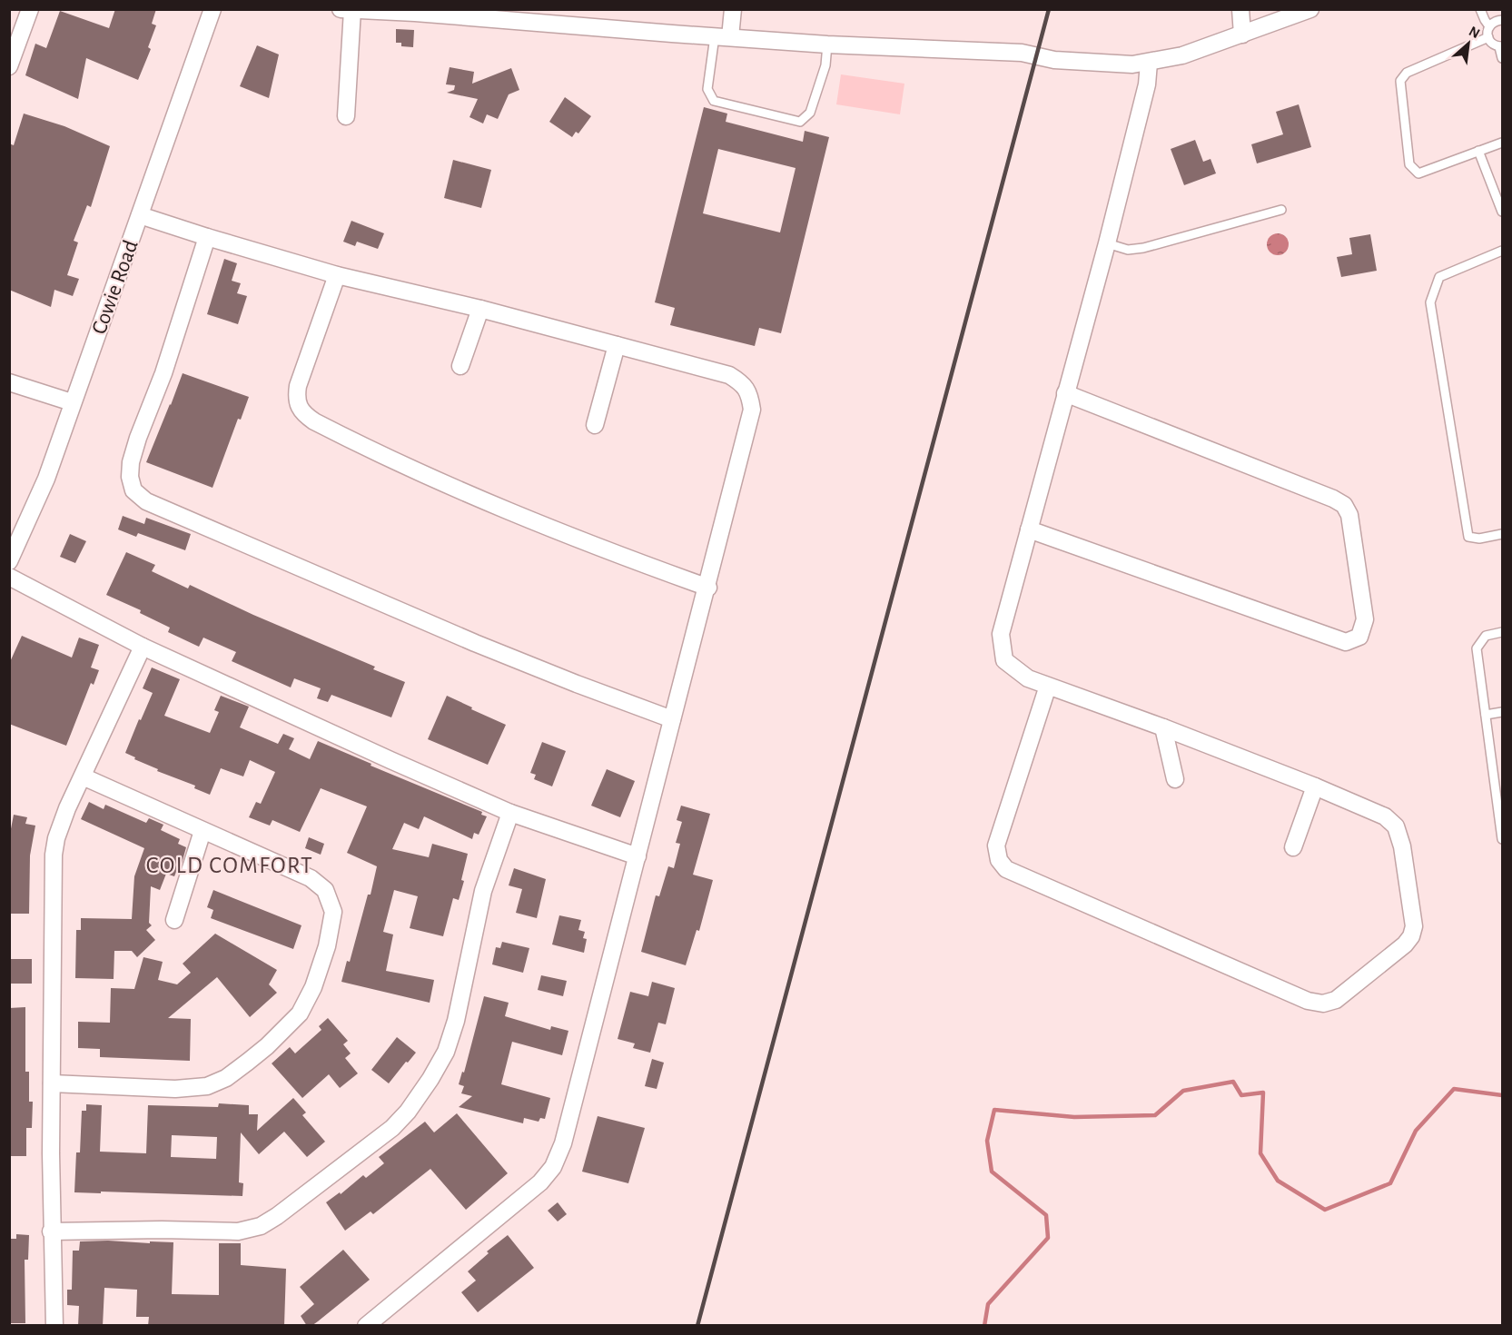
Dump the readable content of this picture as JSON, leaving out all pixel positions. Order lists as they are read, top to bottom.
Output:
{
  "streets": {
    "street": ["Cowie Road"]
  },
  "districts": ["COLD COMFORT"],
  "north": "top right"
}
